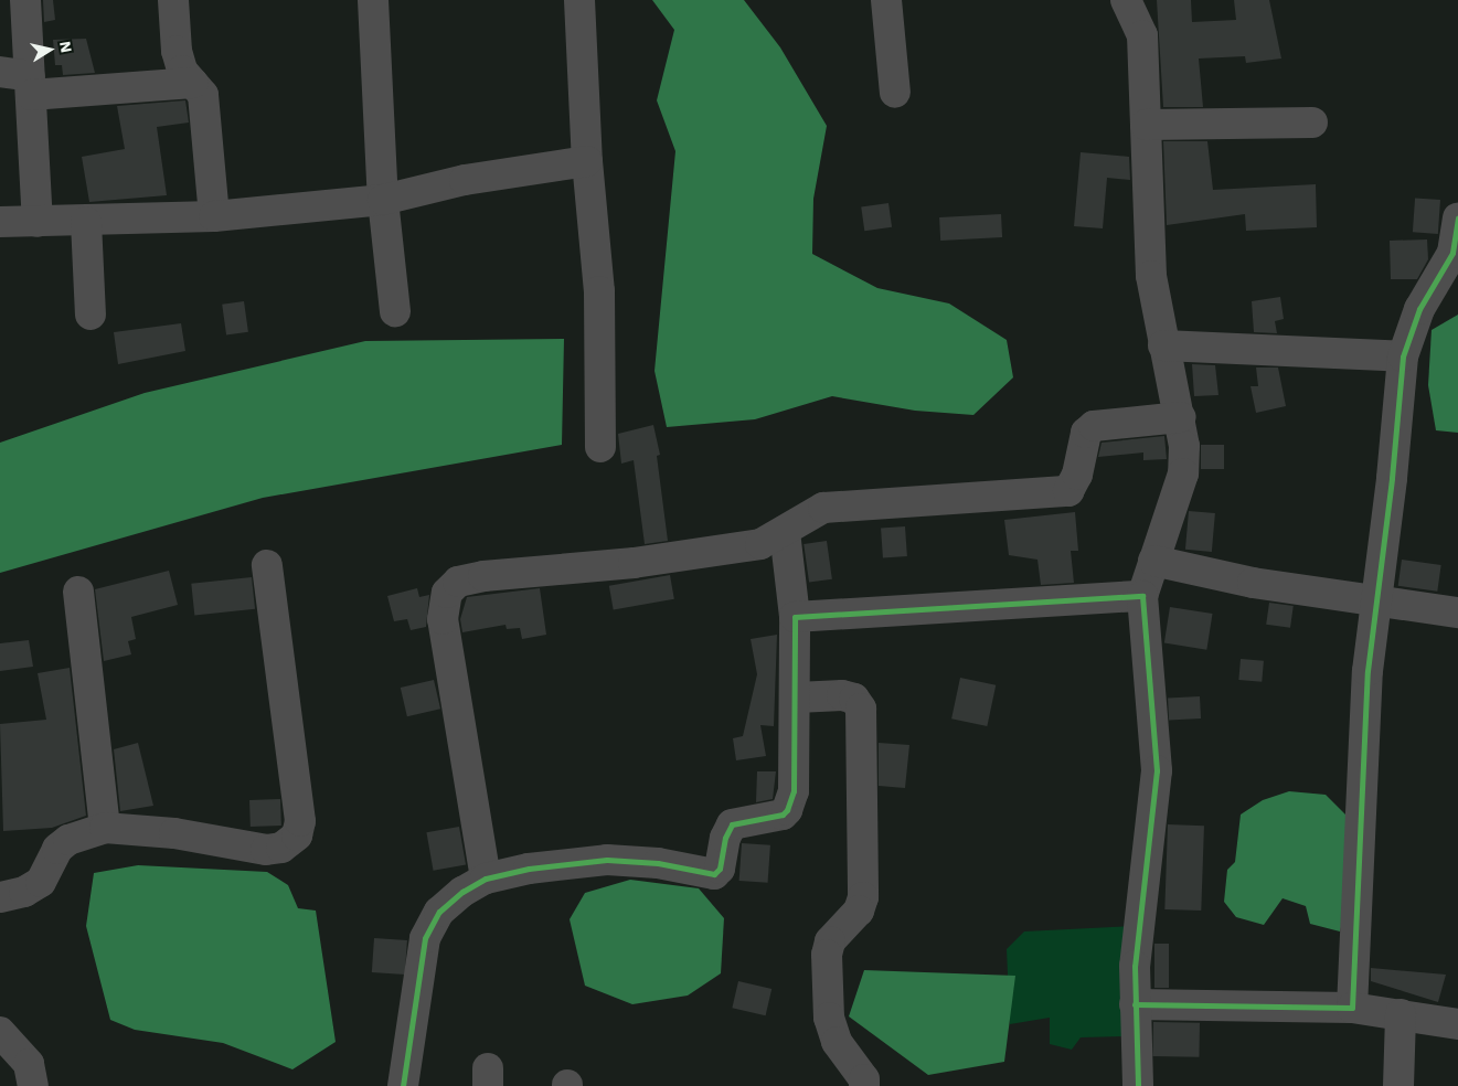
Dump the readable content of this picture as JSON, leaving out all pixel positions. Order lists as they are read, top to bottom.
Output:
{
  "north": "right"
}
